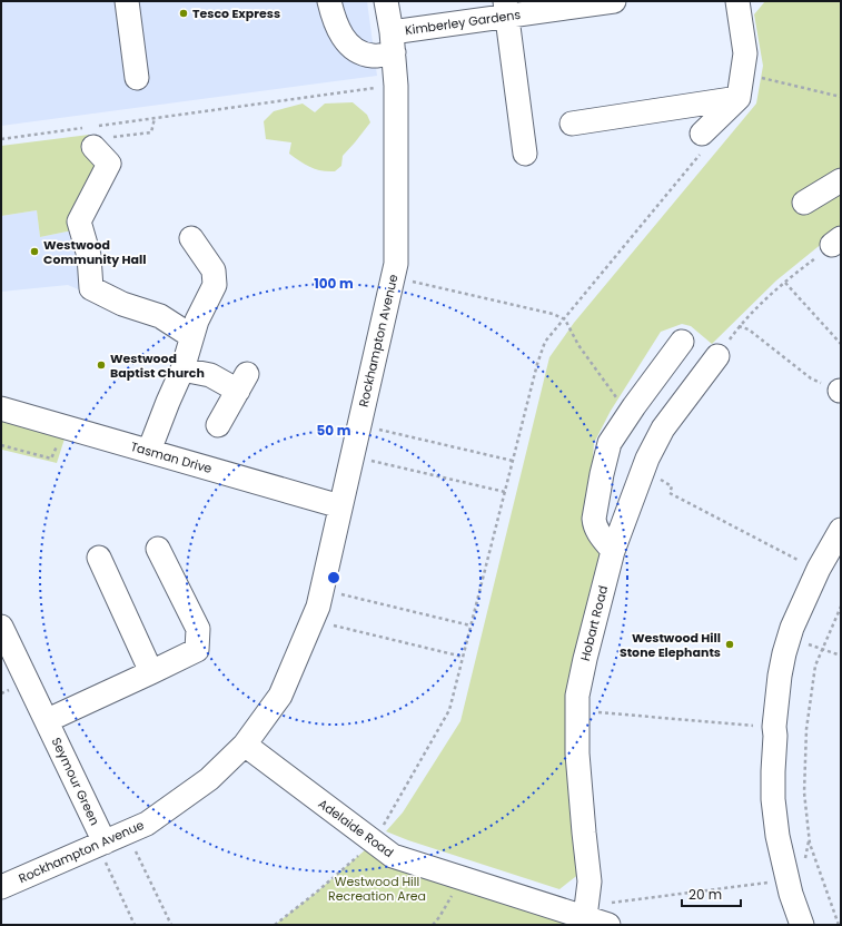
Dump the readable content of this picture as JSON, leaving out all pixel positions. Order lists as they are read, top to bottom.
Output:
{
  "streets": {
    "street": [
      "Kimberley Gardens",
      "Rockhampton Avenue",
      "Tasman Drive",
      "Hobart Road",
      "Seymour Green",
      "Adelaide Road"
    ]
  },
  "crossings": [
    ["Kimberley Gardens", "Rockhampton Avenue"],
    ["Rockhampton Avenue", "Tasman Drive"],
    ["Rockhampton Avenue", "Seymour Green"],
    ["Rockhampton Avenue", "Adelaide Road"],
    ["Hobart Road", "Adelaide Road"]
  ],
  "parks": ["Westwood Hill Recreation Area"],
  "places": [
    "Tesco Express",
    "Westwood Community Hall",
    "Westwood Baptist Church",
    "Westwood Hill Stone Elephants"
  ],
  "scale_bar": "20 m",
  "rings": ["100 m", "50 m"]
}
